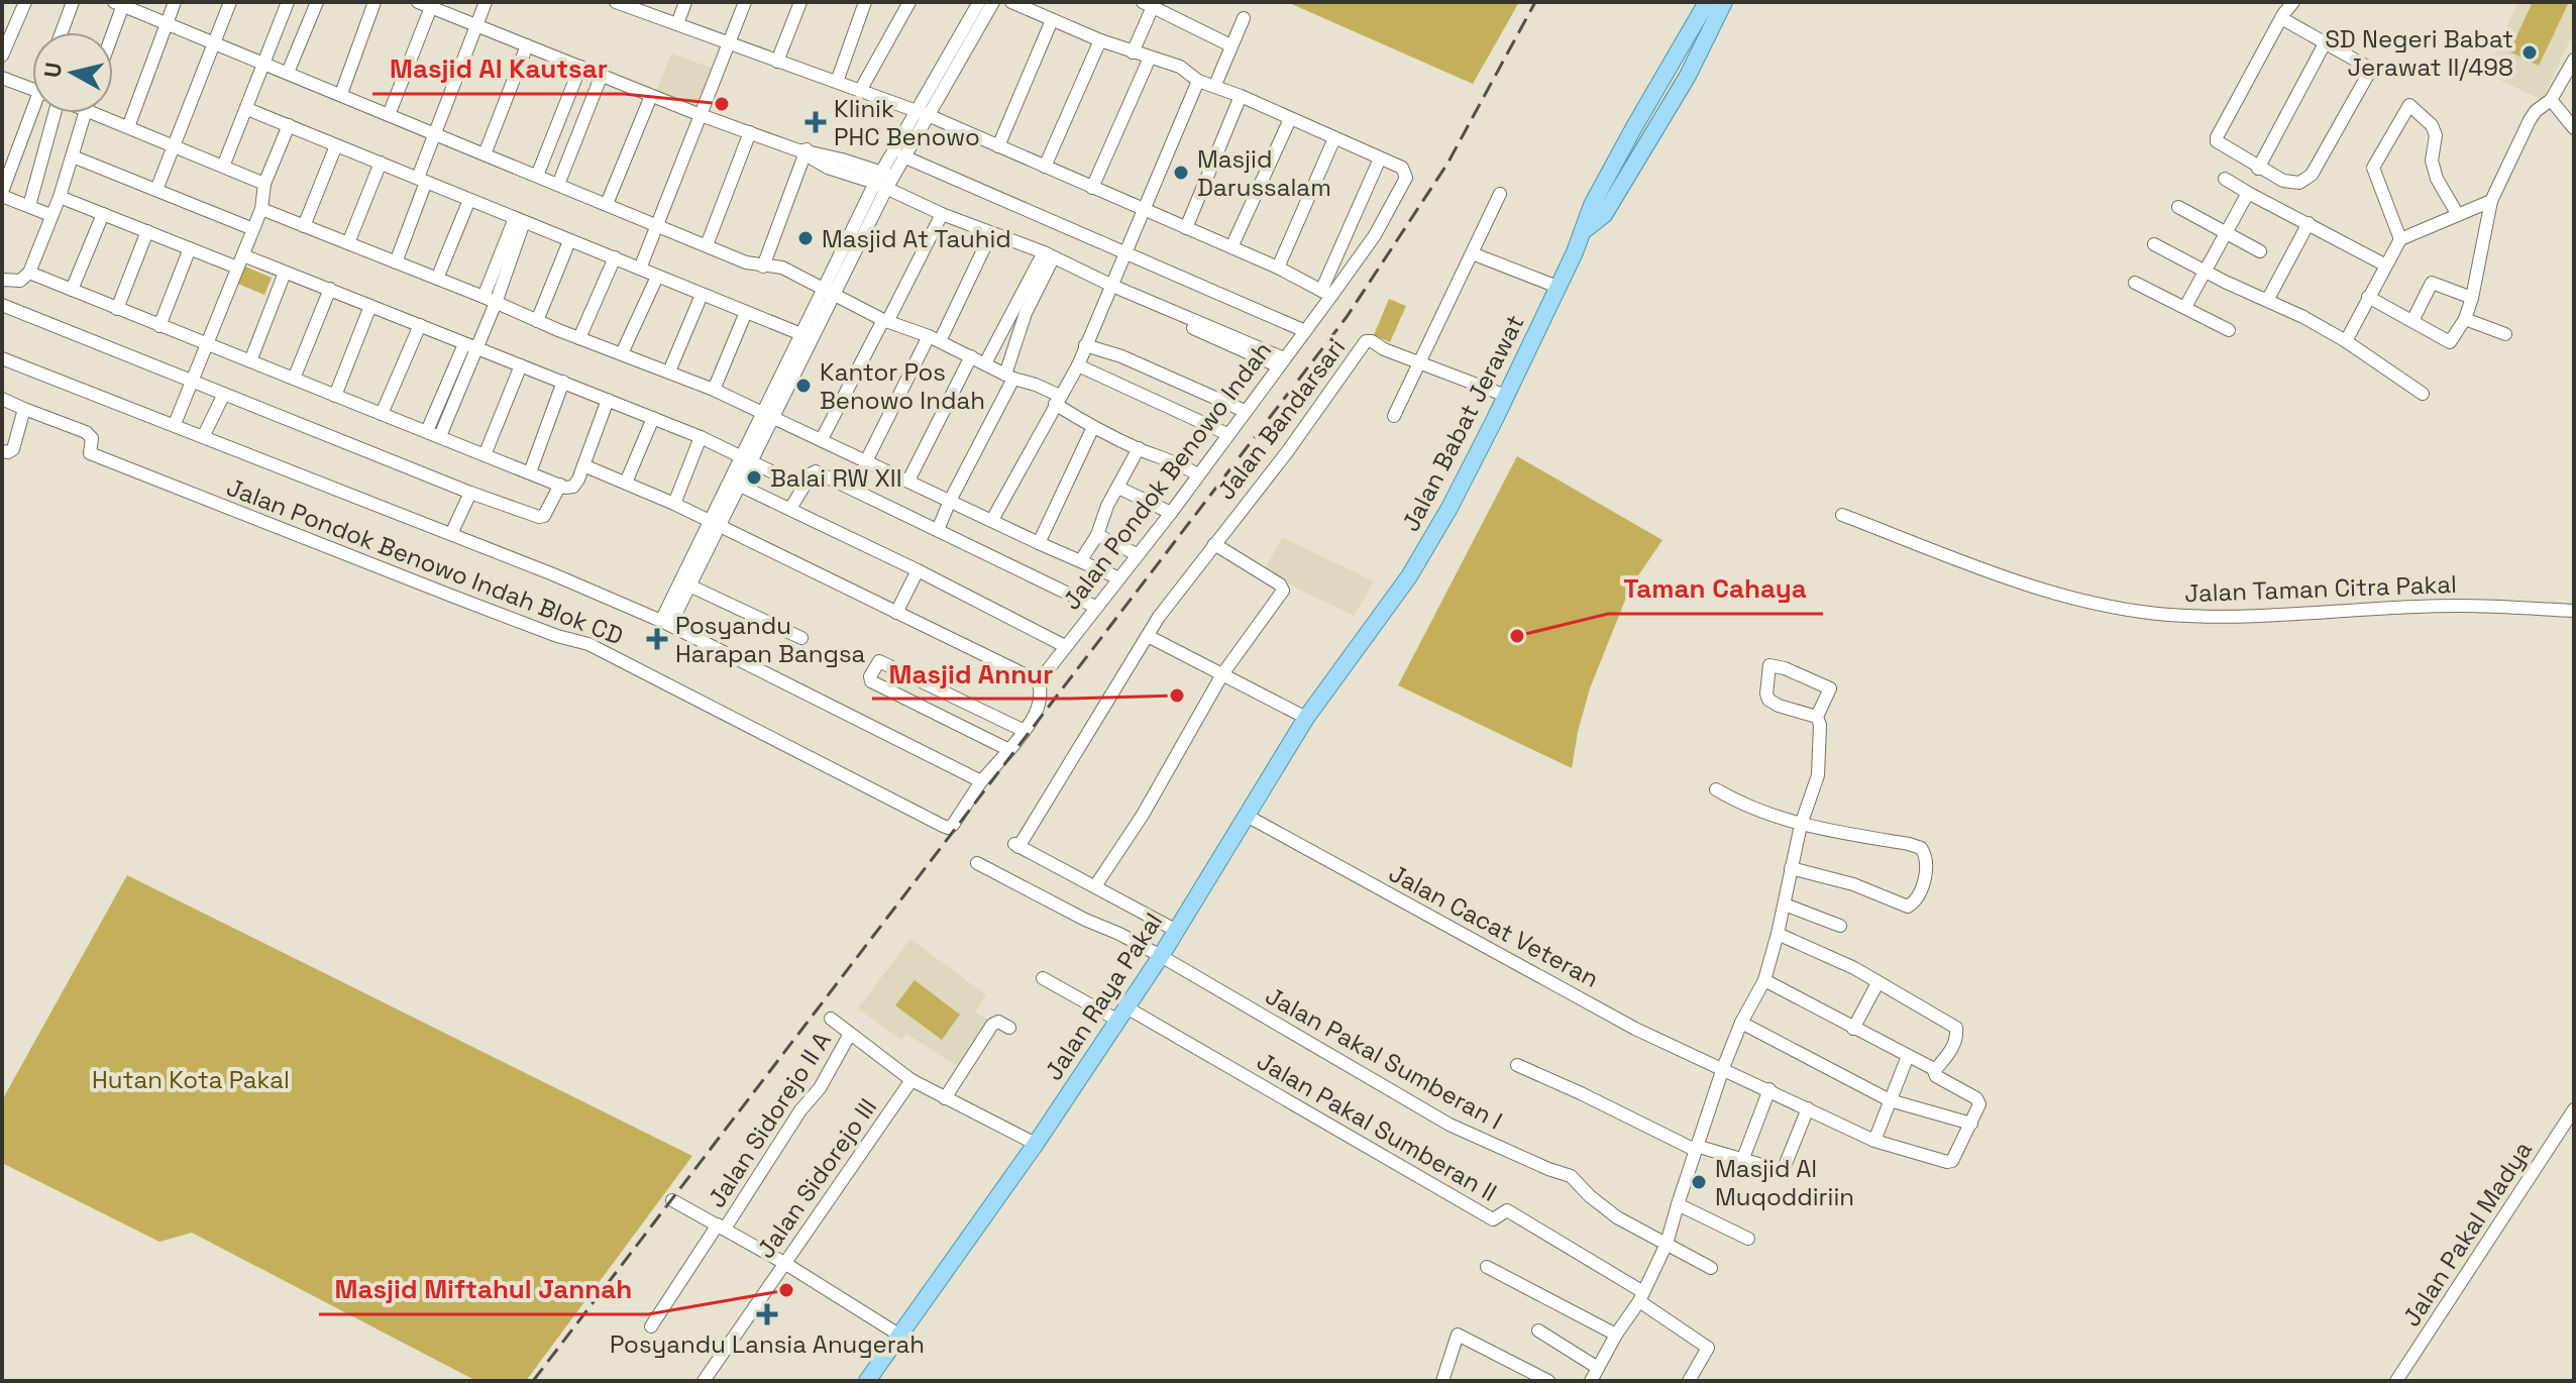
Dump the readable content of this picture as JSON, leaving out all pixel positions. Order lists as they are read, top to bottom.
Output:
{
  "streets": {
    "main road": ["Jalan Babat Jerawat", "Jalan Raya Pakal"],
    "street": [
      "Jalan Bandarsari",
      "Jalan Pondok Benowo Indah",
      "Jalan Pondok Benowo Indah Blok CD",
      "Jalan Taman Citra Pakal",
      "Jalan Cacat Veteran",
      "Jalan Pakal Sumberan I",
      "Jalan Sidorejo II A",
      "Jalan Pakal Sumberan II",
      "Jalan Sidorejo III",
      "Jalan Pakal Madya"
    ]
  },
  "crossings": [
    ["Jalan Bandarsari", "Jalan Babat Jerawat"],
    ["Jalan Babat Jerawat", "Jalan Raya Pakal"],
    ["Jalan Cacat Veteran", "Jalan Raya Pakal"],
    ["Jalan Raya Pakal", "Jalan Pakal Sumberan I"],
    ["Jalan Raya Pakal", "Jalan Pakal Sumberan II"]
  ],
  "parks": ["Hutan Kota Pakal"],
  "places": {
    "other": [
      "SD Negeri Babat Jerawat II/498",
      "Masjid Al Kautsar",
      "Masjid Darussalam",
      "Masjid At Tauhid",
      "Kantor Pos Benowo Indah",
      "Balai RW XII",
      "Taman Cahaya",
      "Masjid Annur",
      "Masjid Al Muqoddiriin",
      "Masjid Miftahul Jannah"
    ],
    "health": ["Klinik PHC Benowo", "Posyandu Harapan Bangsa", "Posyandu Lansia Anugerah"]
  },
  "north": "left"
}
